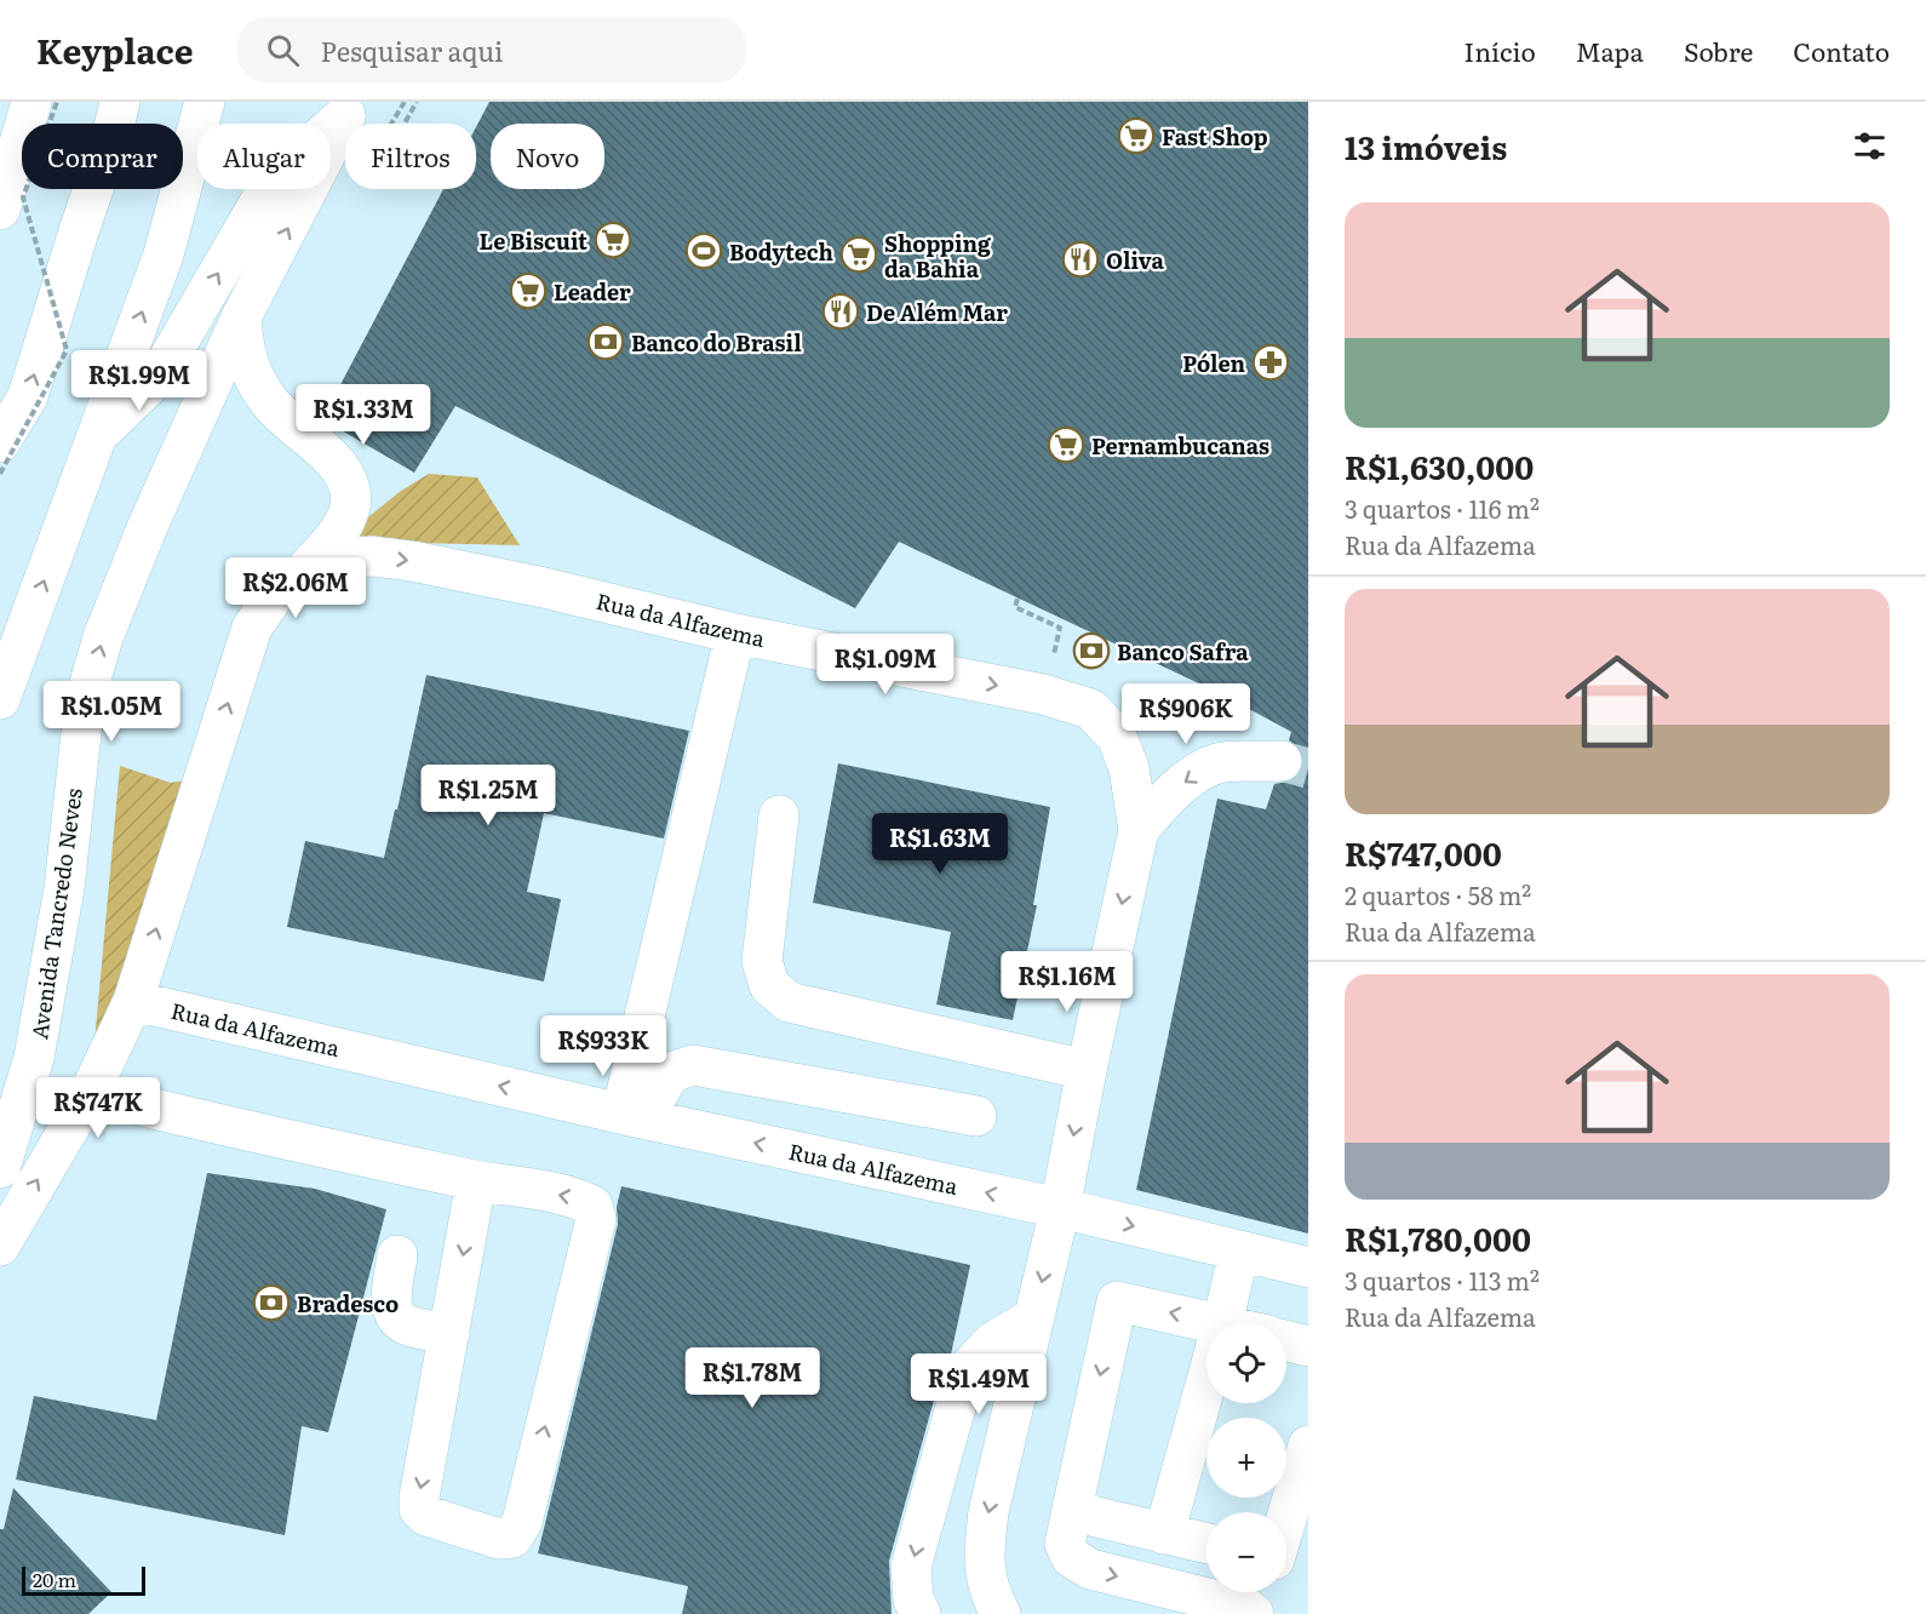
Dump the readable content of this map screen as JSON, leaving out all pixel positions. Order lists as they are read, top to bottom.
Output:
{
  "streets": {
    "street": ["Rua da Alfazema", "Avenida Tancredo Neves"]
  },
  "places": {
    "supermarket": [
      "Fast Shop",
      "Le Biscuit",
      "Shopping da Bahia",
      "Leader",
      "Pernambucanas"
    ],
    "sports": ["Bodytech"],
    "restaurant": ["Oliva", "De Além Mar"],
    "bank": ["Banco do Brasil", "Banco Safra", "Bradesco"],
    "pharmacy": ["Pólen"]
  },
  "scale_bar": "20 m",
  "page": {
    "header": "Keyplace",
    "search": "Pesquisar aqui",
    "nav": [
      "Início",
      "Mapa",
      "Sobre",
      "Contato"
    ],
    "heading": "13 imóveis",
    "chip": [
      "Comprar",
      "Alugar",
      "Filtros",
      "Novo"
    ],
    "list": [
      {
        "name": "R$1,630,000",
        "note": "3 quartos · 116 m² · Rua da Alfazema"
      },
      {
        "name": "R$747,000",
        "note": "2 quartos · 58 m² · Rua da Alfazema"
      },
      {
        "name": "R$1,780,000",
        "note": "3 quartos · 113 m² · Rua da Alfazema"
      }
    ],
    "price": [
      "R$1.99M",
      "R$1.33M",
      "R$2.06M",
      "R$1.09M",
      "R$1.05M",
      "R$906K",
      "R$1.25M",
      "R$1.63M",
      "R$1.16M",
      "R$933K",
      "R$747K",
      "R$1.78M",
      "R$1.49M"
    ],
    "map_buttons": ["+", "−"],
    "scale": "20 m"
  }
}
